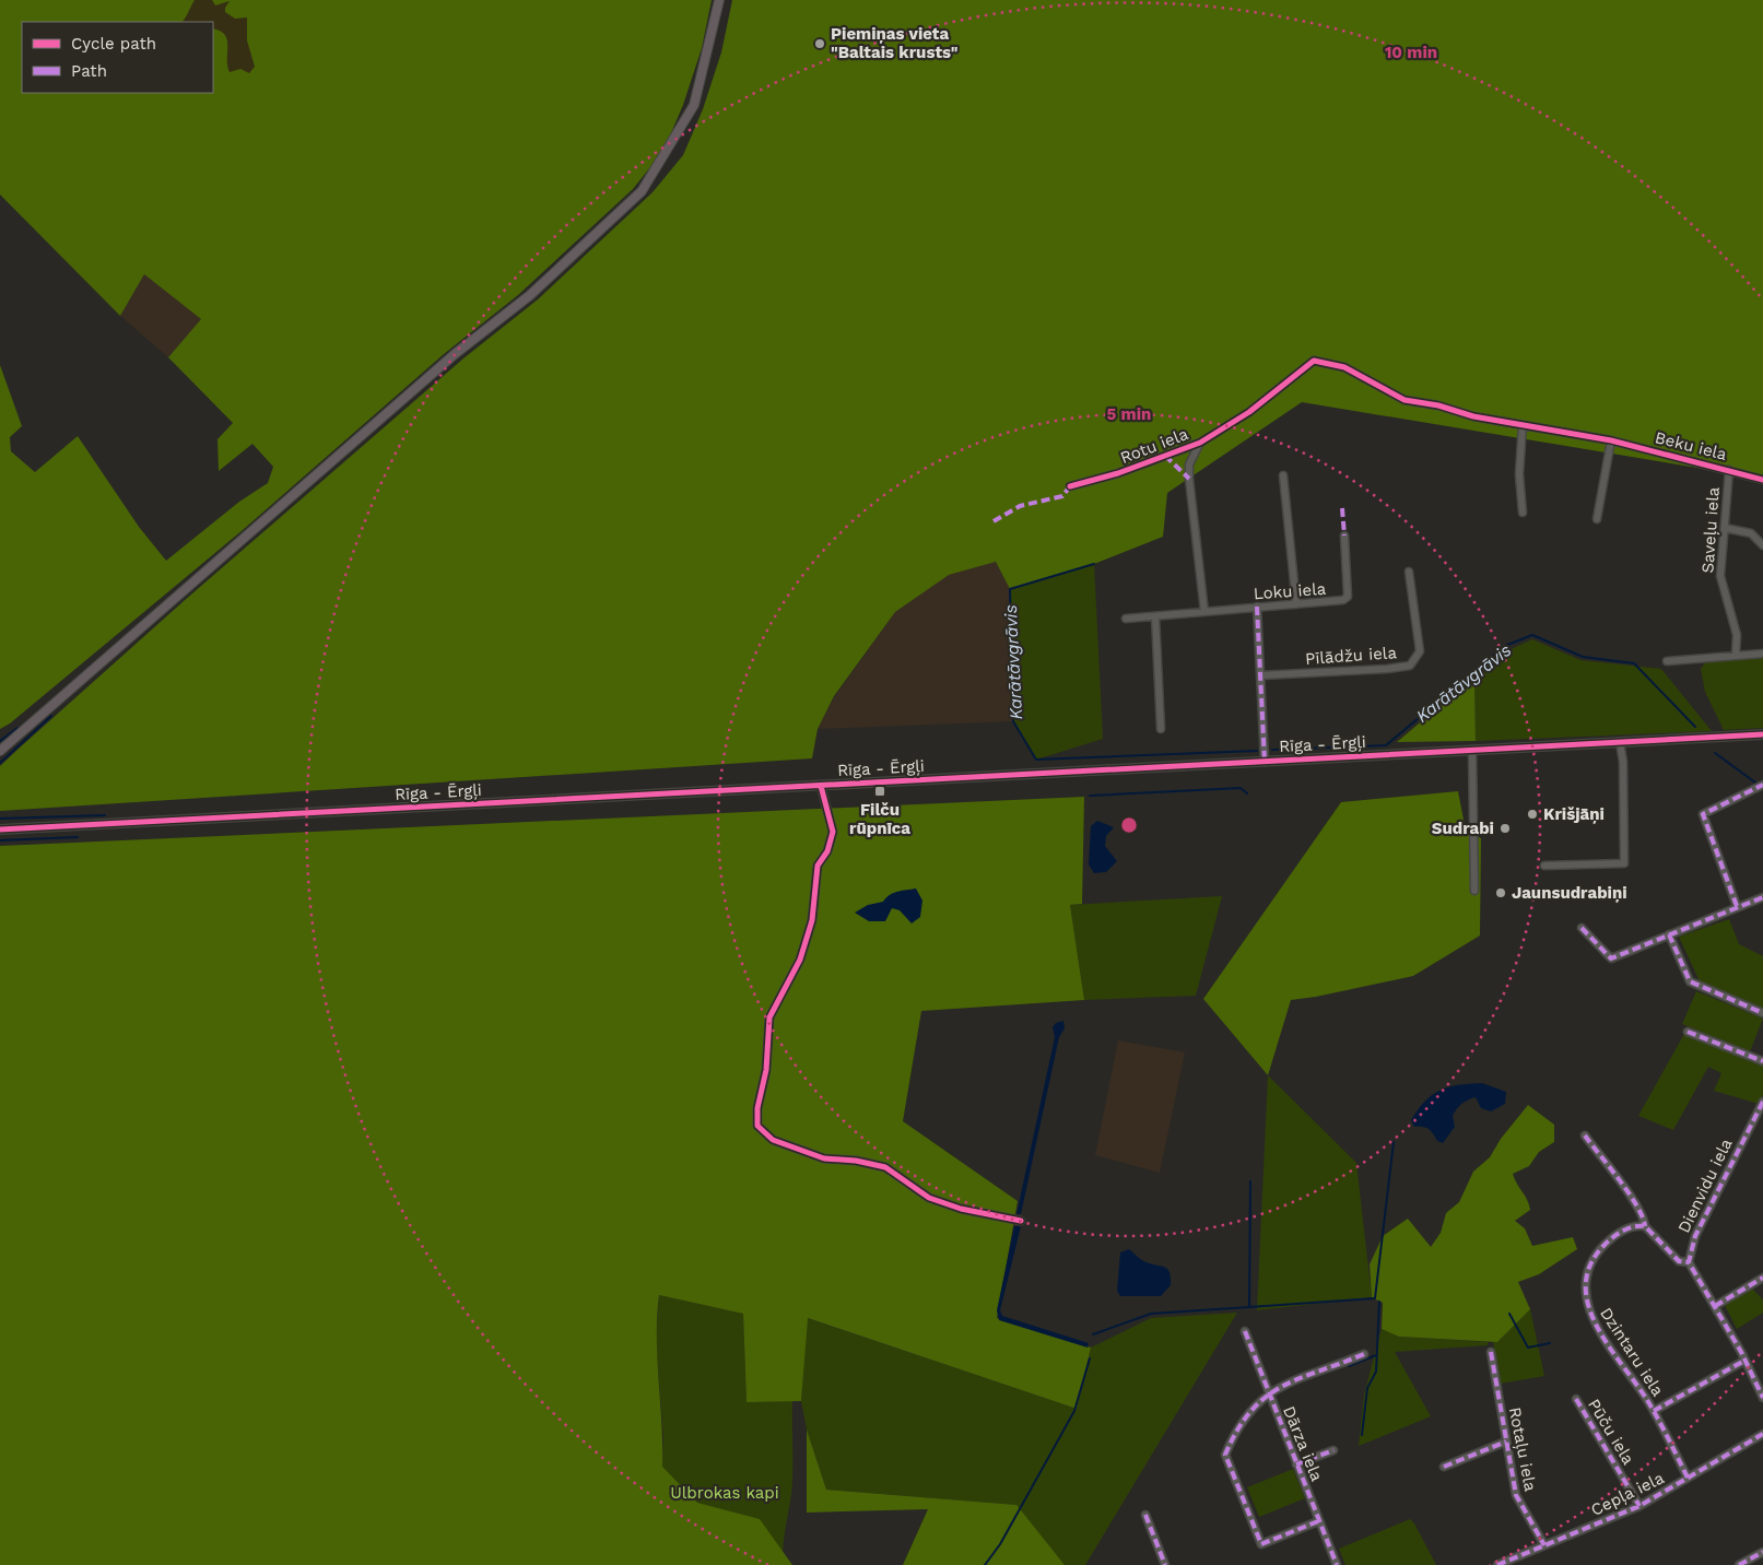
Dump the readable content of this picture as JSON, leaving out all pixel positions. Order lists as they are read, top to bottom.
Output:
{
  "streets": {
    "main road": ["Rīga - Ērgļi"],
    "street": [
      "Rotu iela",
      "Beku iela",
      "Saveļu iela",
      "Loku iela",
      "Pīlādžu iela",
      "Dienvidu iela",
      "Dzintaru iela",
      "Pūču iela",
      "Dārza iela",
      "Rotaļu iela",
      "Cepļa iela"
    ]
  },
  "crossings": [
    ["Rotu iela", "Beku iela"],
    ["Rotu iela", "Loku iela"],
    ["Beku iela", "Saveļu iela"],
    ["Dzintaru iela", "Cepļa iela"],
    ["Pūču iela", "Cepļa iela"],
    ["Rotaļu iela", "Cepļa iela"]
  ],
  "water": ["Karātāvgrāvis"],
  "parks": ["Ulbrokas kapi"],
  "places": {
    "other": [
      "Piemiņas vieta \"Baltais krusts\"",
      "Krišjāņi",
      "Sudrabi",
      "Jaunsudrabiņi"
    ],
    "transit": ["Filču rūpnīca"]
  },
  "legend": ["Cycle path", "Path"],
  "rings": ["10 min", "5 min"]
}
